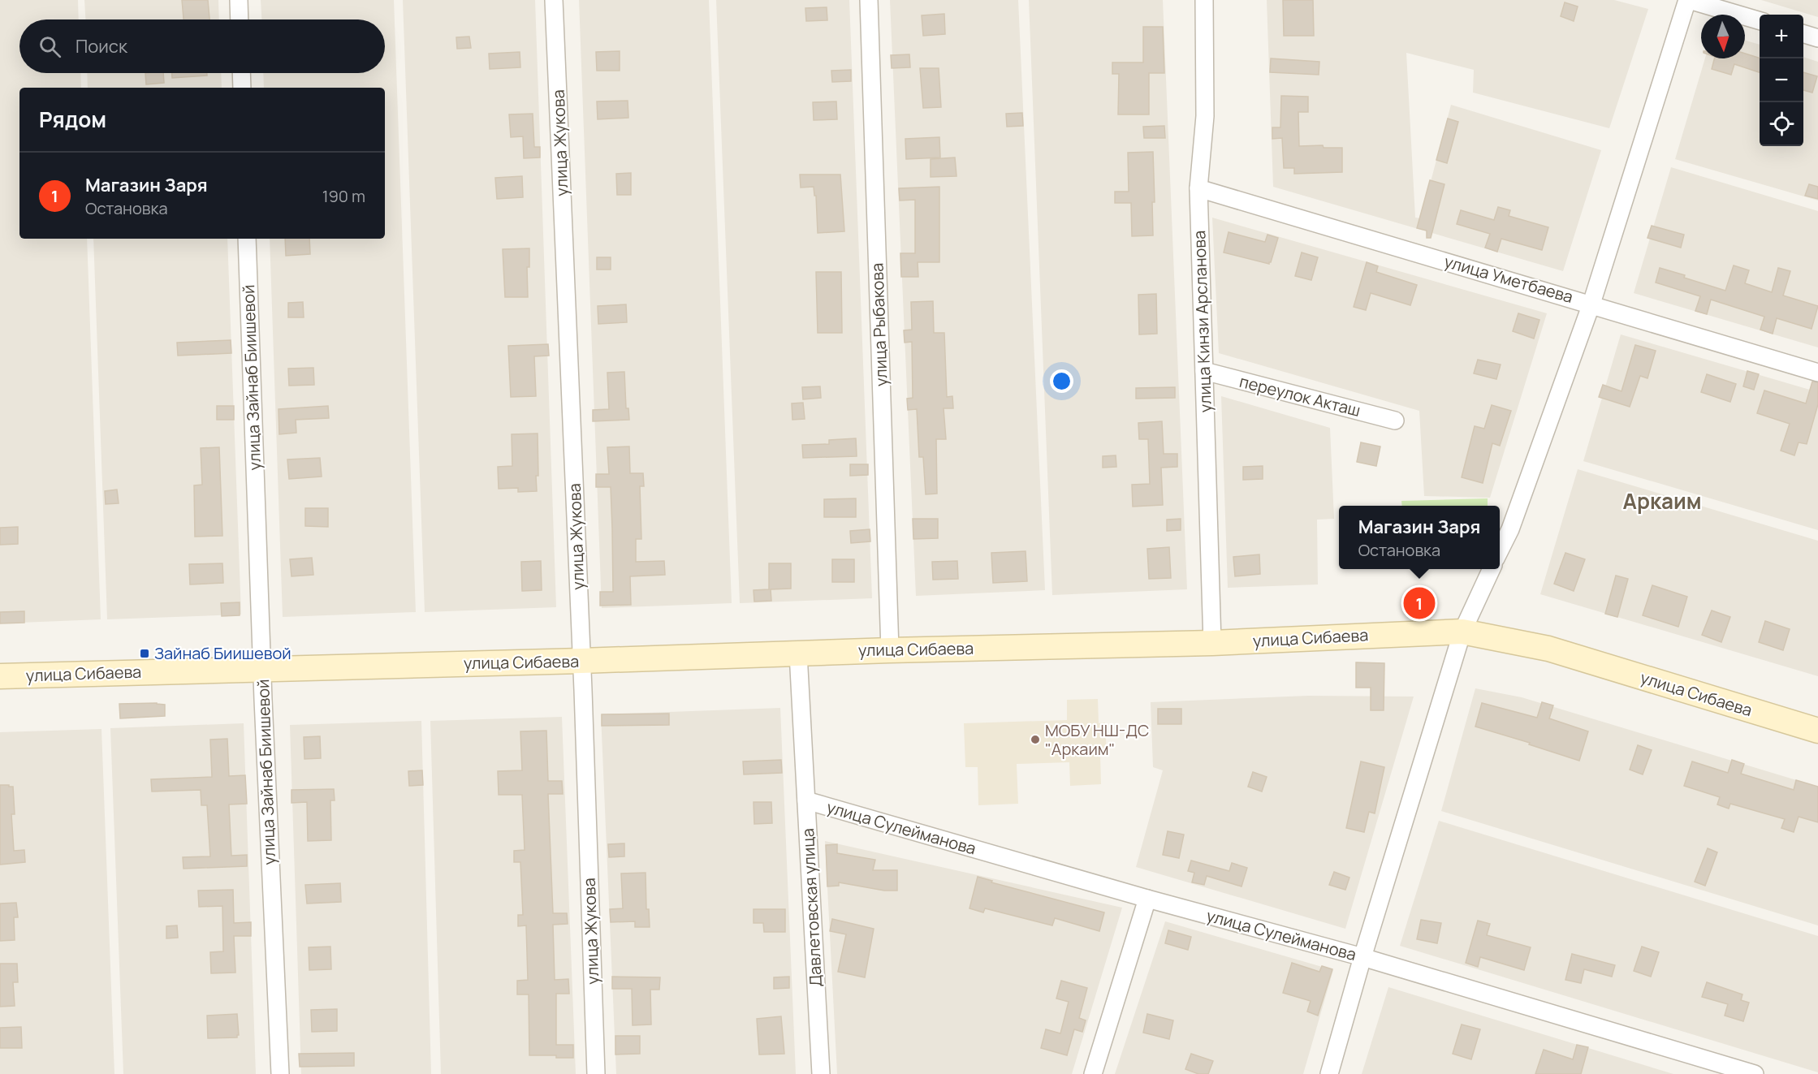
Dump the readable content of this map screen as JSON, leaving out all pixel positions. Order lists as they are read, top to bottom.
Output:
{
  "streets": {
    "main road": ["улица Сибаева"],
    "street": [
      "улица Жукова",
      "улица Уметбаева",
      "улица Кинзи Арсланова",
      "улица Рыбакова",
      "улица Зайнаб Биишевой",
      "переулок Акташ",
      "улица Сулейманова",
      "Давлетовская улица"
    ]
  },
  "crossings": [
    ["улица Жукова", "улица Сибаева"],
    ["улица Уметбаева", "улица Кинзи Арсланова"],
    ["улица Кинзи Арсланова", "переулок Акташ"],
    ["улица Кинзи Арсланова", "улица Сибаева"],
    ["улица Рыбакова", "улица Сибаева"],
    ["улица Зайнаб Биишевой", "улица Сибаева"],
    ["улица Сибаева", "Давлетовская улица"],
    ["улица Сулейманова", "Давлетовская улица"]
  ],
  "districts": ["Аркаим"],
  "places": {
    "transit": ["Зайнаб Биишевой"],
    "other": ["МОБУ НШ-ДС \"Аркаим\""]
  },
  "north": "bottom",
  "page": {
    "map_buttons": ["+", "−"],
    "search": "Поиск",
    "heading": "Рядом",
    "list": [
      {
        "mark": "1",
        "name": "Магазин Заря",
        "note": "Остановка",
        "value": "190 m"
      }
    ],
    "popup": ["Магазин Заря", "Остановка"],
    "pins": "1"
  }
}
